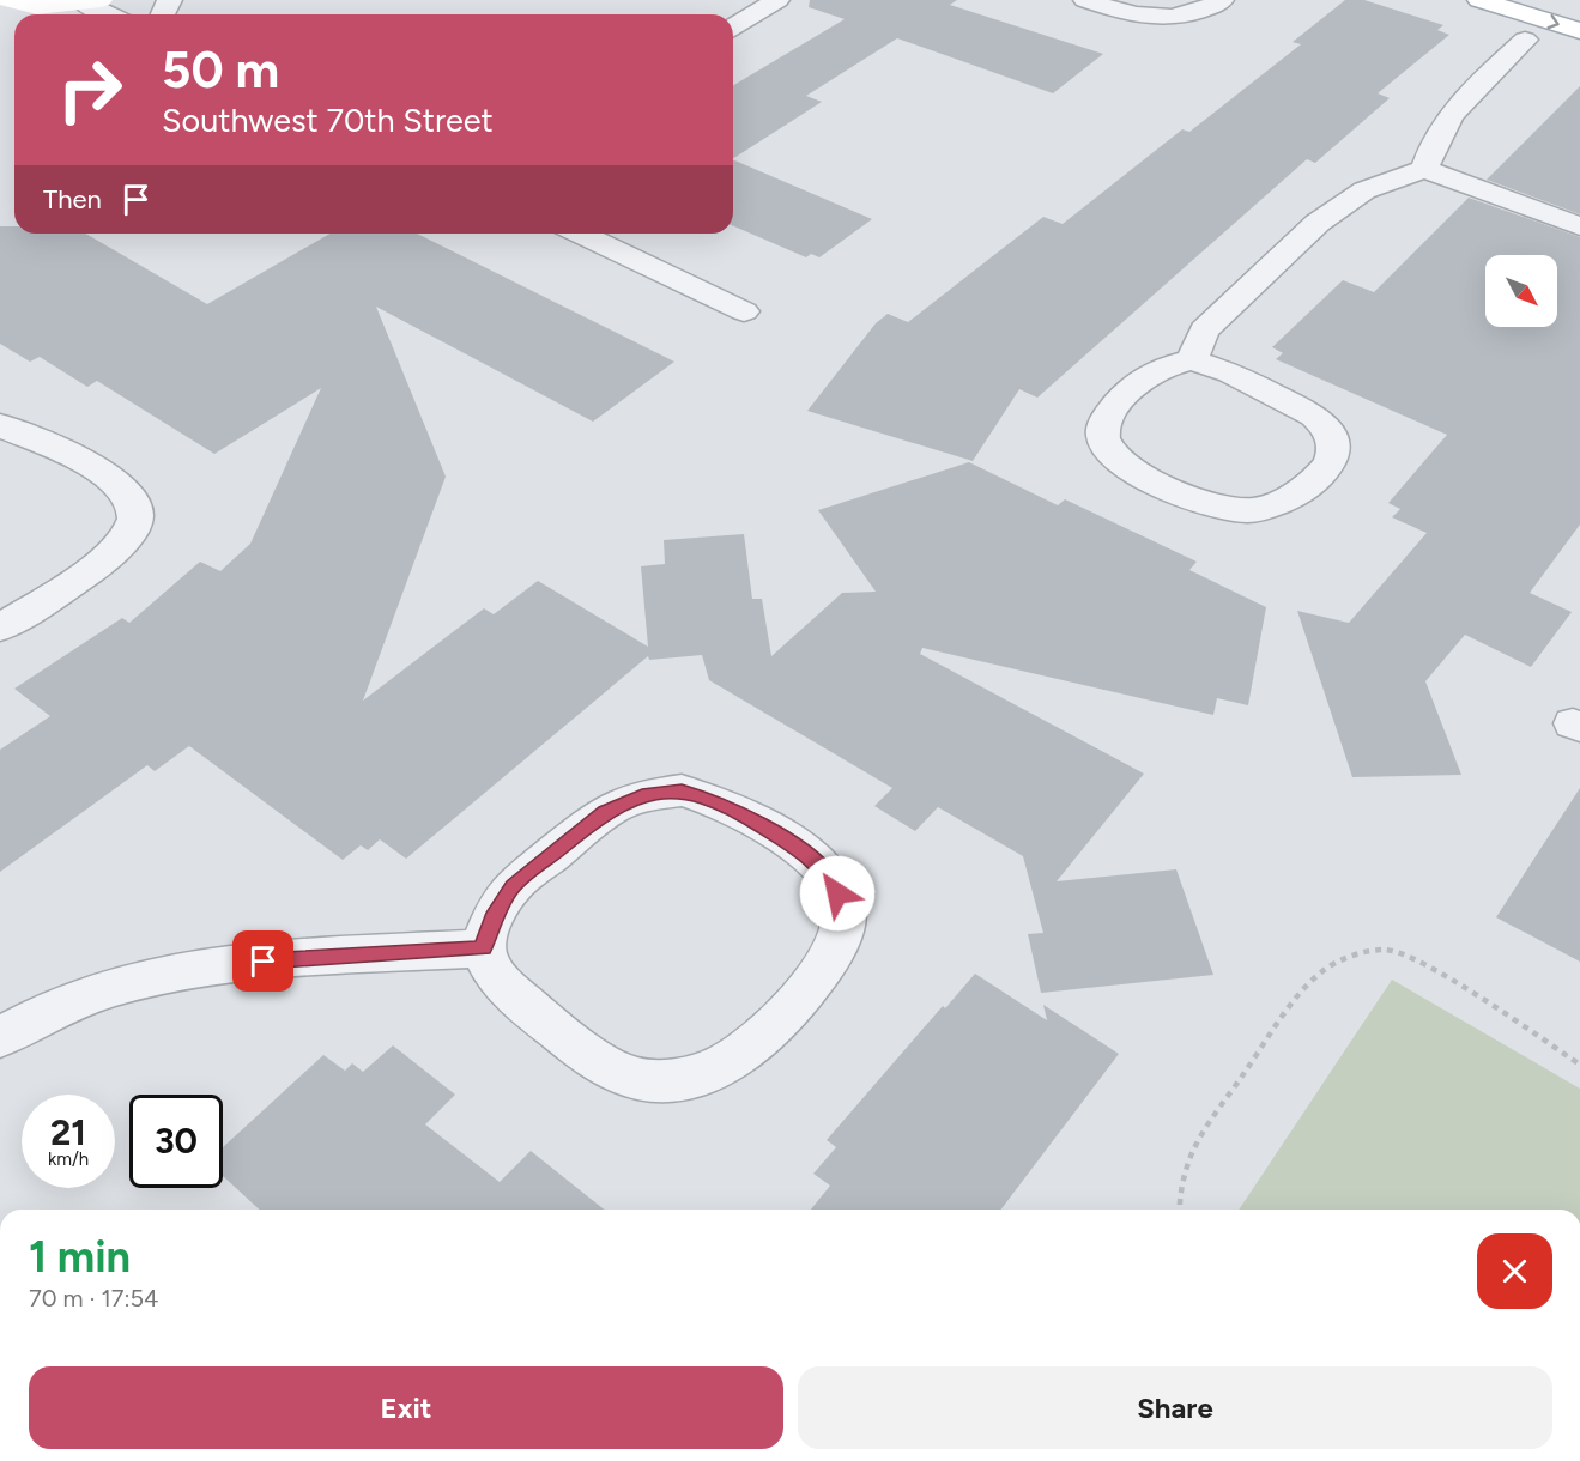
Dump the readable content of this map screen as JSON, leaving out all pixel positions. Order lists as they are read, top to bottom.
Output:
{
  "north": "bottom right",
  "page": {
    "turn": ["50 m", "Southwest 70th Street"],
    "then": "Then",
    "speed": "21 km/h",
    "limit": "30",
    "heading": ["1 min", "70 m · 17:54"],
    "buttons": ["Exit", "Share"]
  }
}
